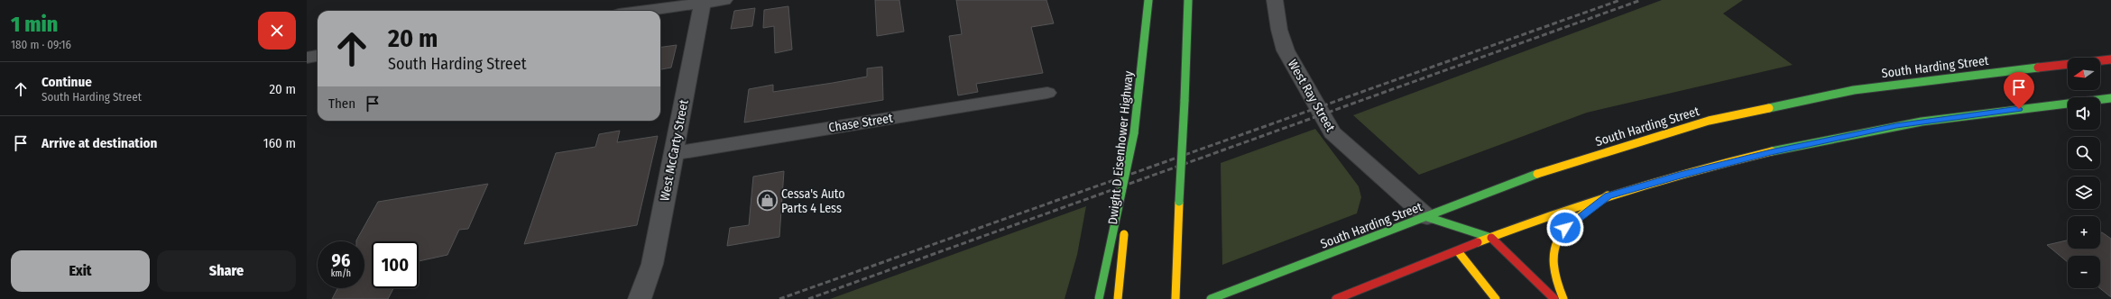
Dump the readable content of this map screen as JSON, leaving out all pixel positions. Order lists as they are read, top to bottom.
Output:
{
  "streets": {
    "main road": ["South Harding Street", "West Ray Street", "Dwight D Eisenhower Highway"],
    "street": ["Chase Street", "West McCarty Street"]
  },
  "crossings": [
    ["South Harding Street", "West Ray Street"],
    ["Chase Street", "West McCarty Street"]
  ],
  "places": {
    "shop": ["Cessa's Auto Parts 4 Less"]
  },
  "north": "left",
  "page": {
    "heading": ["1 min", "180 m · 09:16"],
    "turn": ["20 m", "South Harding Street"],
    "map_buttons": ["+", "−"],
    "list": [
      {
        "name": "Continue",
        "note": "South Harding Street",
        "value": "20 m"
      },
      {
        "name": "Arrive at destination",
        "value": "160 m"
      }
    ],
    "then": "Then",
    "speed": "96 km/h",
    "limit": "100",
    "buttons": ["Exit", "Share"]
  }
}
